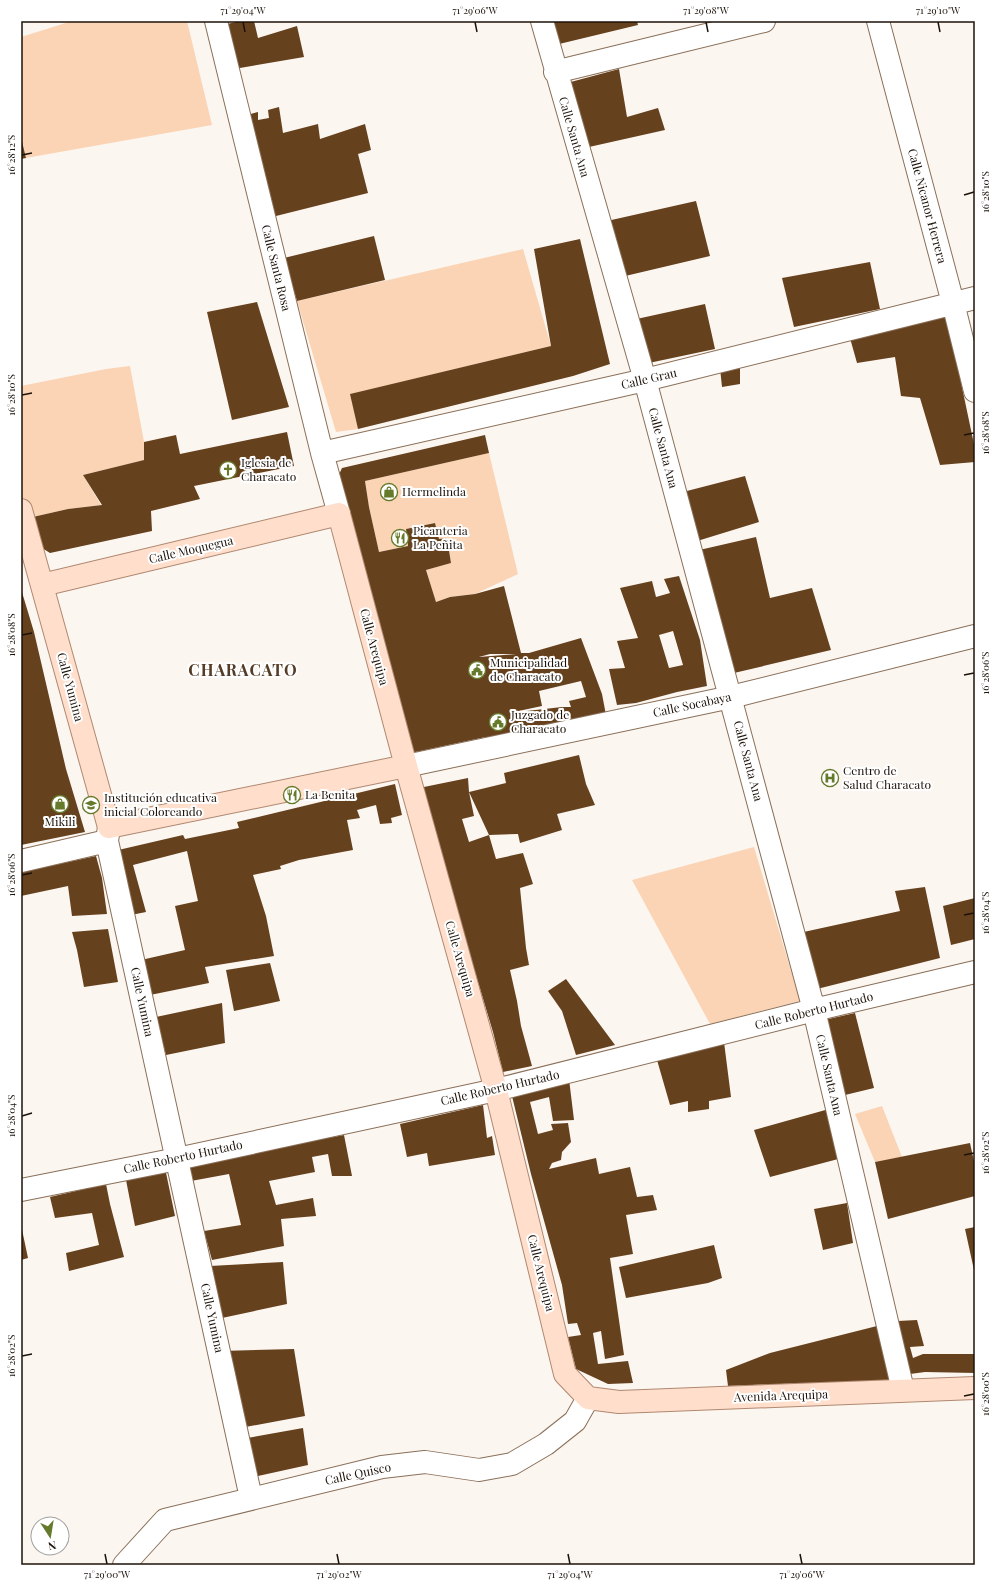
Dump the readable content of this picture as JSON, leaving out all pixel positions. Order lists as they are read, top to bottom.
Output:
{
  "streets": {
    "main road": [
      "Calle Moquegua",
      "Calle Arequipa",
      "Calle Yumina",
      "Avenida Arequipa"
    ],
    "street": [
      "Calle Santa Ana",
      "Calle Nicanor Herrera",
      "Calle Santa Rosa",
      "Calle Grau",
      "Calle Socabaya",
      "Calle Roberto Hurtado",
      "Calle Quisco"
    ]
  },
  "crossings": [
    ["Calle Santa Ana", "Calle Grau"],
    ["Calle Santa Ana", "Calle Socabaya"],
    ["Calle Santa Ana", "Calle Roberto Hurtado"],
    ["Calle Santa Ana", "Avenida Arequipa"],
    ["Calle Nicanor Herrera", "Calle Grau"],
    ["Calle Santa Rosa", "Calle Grau"],
    ["Calle Santa Rosa", "Calle Moquegua"],
    ["Calle Santa Rosa", "Calle Arequipa"],
    ["Calle Moquegua", "Calle Arequipa"],
    ["Calle Moquegua", "Calle Yumina"],
    ["Calle Arequipa", "Calle Socabaya"],
    ["Calle Arequipa", "Calle Roberto Hurtado"],
    ["Calle Arequipa", "Avenida Arequipa"],
    ["Calle Arequipa", "Calle Quisco"],
    ["Calle Yumina", "Calle Roberto Hurtado"],
    ["Calle Yumina", "Calle Quisco"],
    ["Avenida Arequipa", "Calle Quisco"]
  ],
  "districts": ["CHARACATO"],
  "places": {
    "church": ["Iglesia de Characato"],
    "shop": ["Hermelinda", "Mikili"],
    "restaurant": ["Picanteria La Peñita", "La Benita"],
    "public building": ["Municipalidad de Characato", "Juzgado de Characato"],
    "hospital": ["Centro de Salud Characato"],
    "school or university": ["Institución educativa inicial Coloreando"]
  },
  "north": "bottom",
  "coordinates": [
    "71°29'04\"W",
    "71°29'06\"W",
    "71°29'08\"W",
    "71°29'10\"W",
    "16°28'12\"S",
    "16°28'10\"S",
    "16°28'08\"S",
    "16°28'06\"S",
    "16°28'04\"S",
    "16°28'02\"S",
    "16°28'00\"S",
    "71°29'00\"W",
    "71°29'02\"W"
  ]
}
